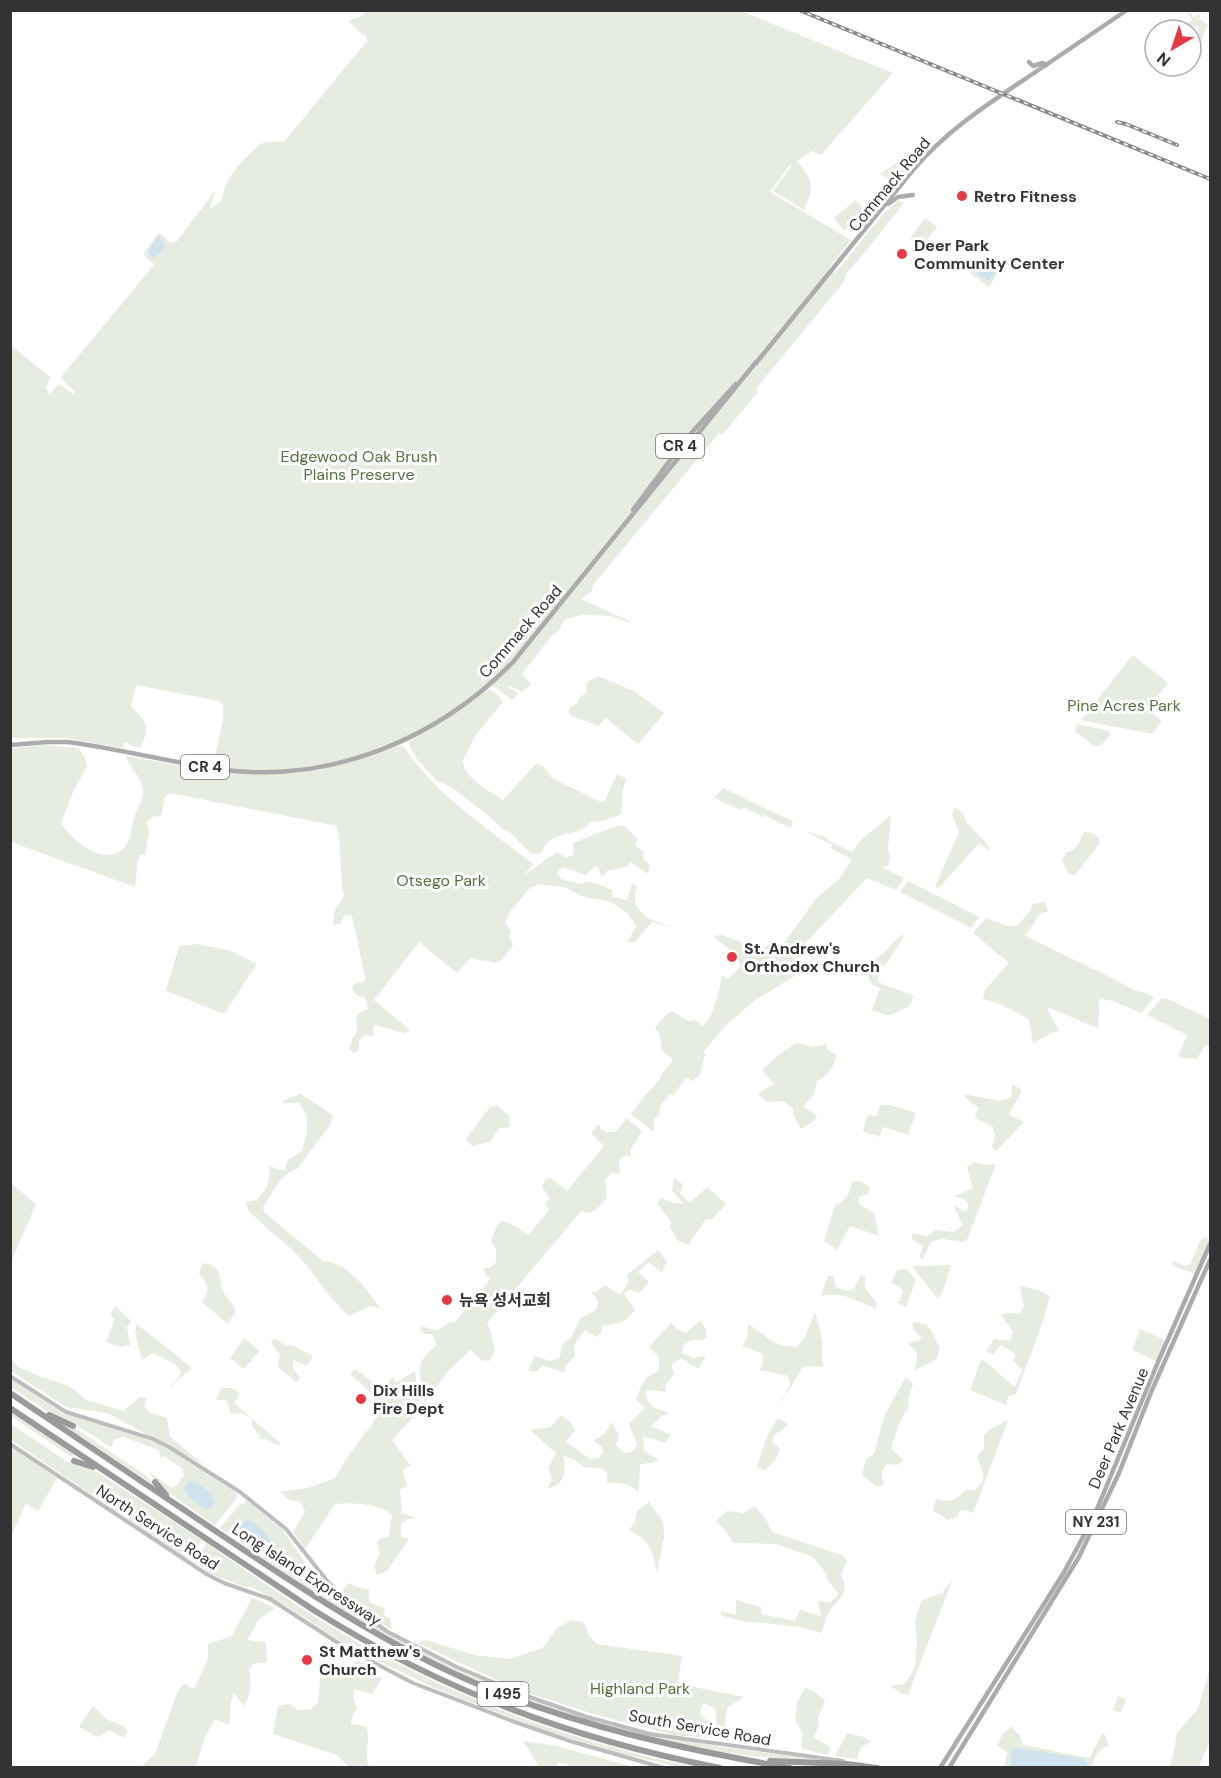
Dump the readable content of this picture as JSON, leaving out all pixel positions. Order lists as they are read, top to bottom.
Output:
{
  "streets": {
    "highway": ["Long Island Expressway", "I 495"],
    "main road": [
      "Commack Road",
      "CR 4",
      "Deer Park Avenue",
      "NY 231",
      "North Service Road",
      "South Service Road"
    ]
  },
  "parks": [
    "Edgewood Oak Brush Plains Preserve",
    "Pine Acres Park",
    "Otsego Park",
    "Highland Park"
  ],
  "places": [
    "Retro Fitness",
    "Deer Park Community Center",
    "St. Andrew's Orthodox Church",
    "뉴욕 성서교회",
    "Dix Hills Fire Dept",
    "St Matthew's Church"
  ],
  "north": "bottom left"
}
